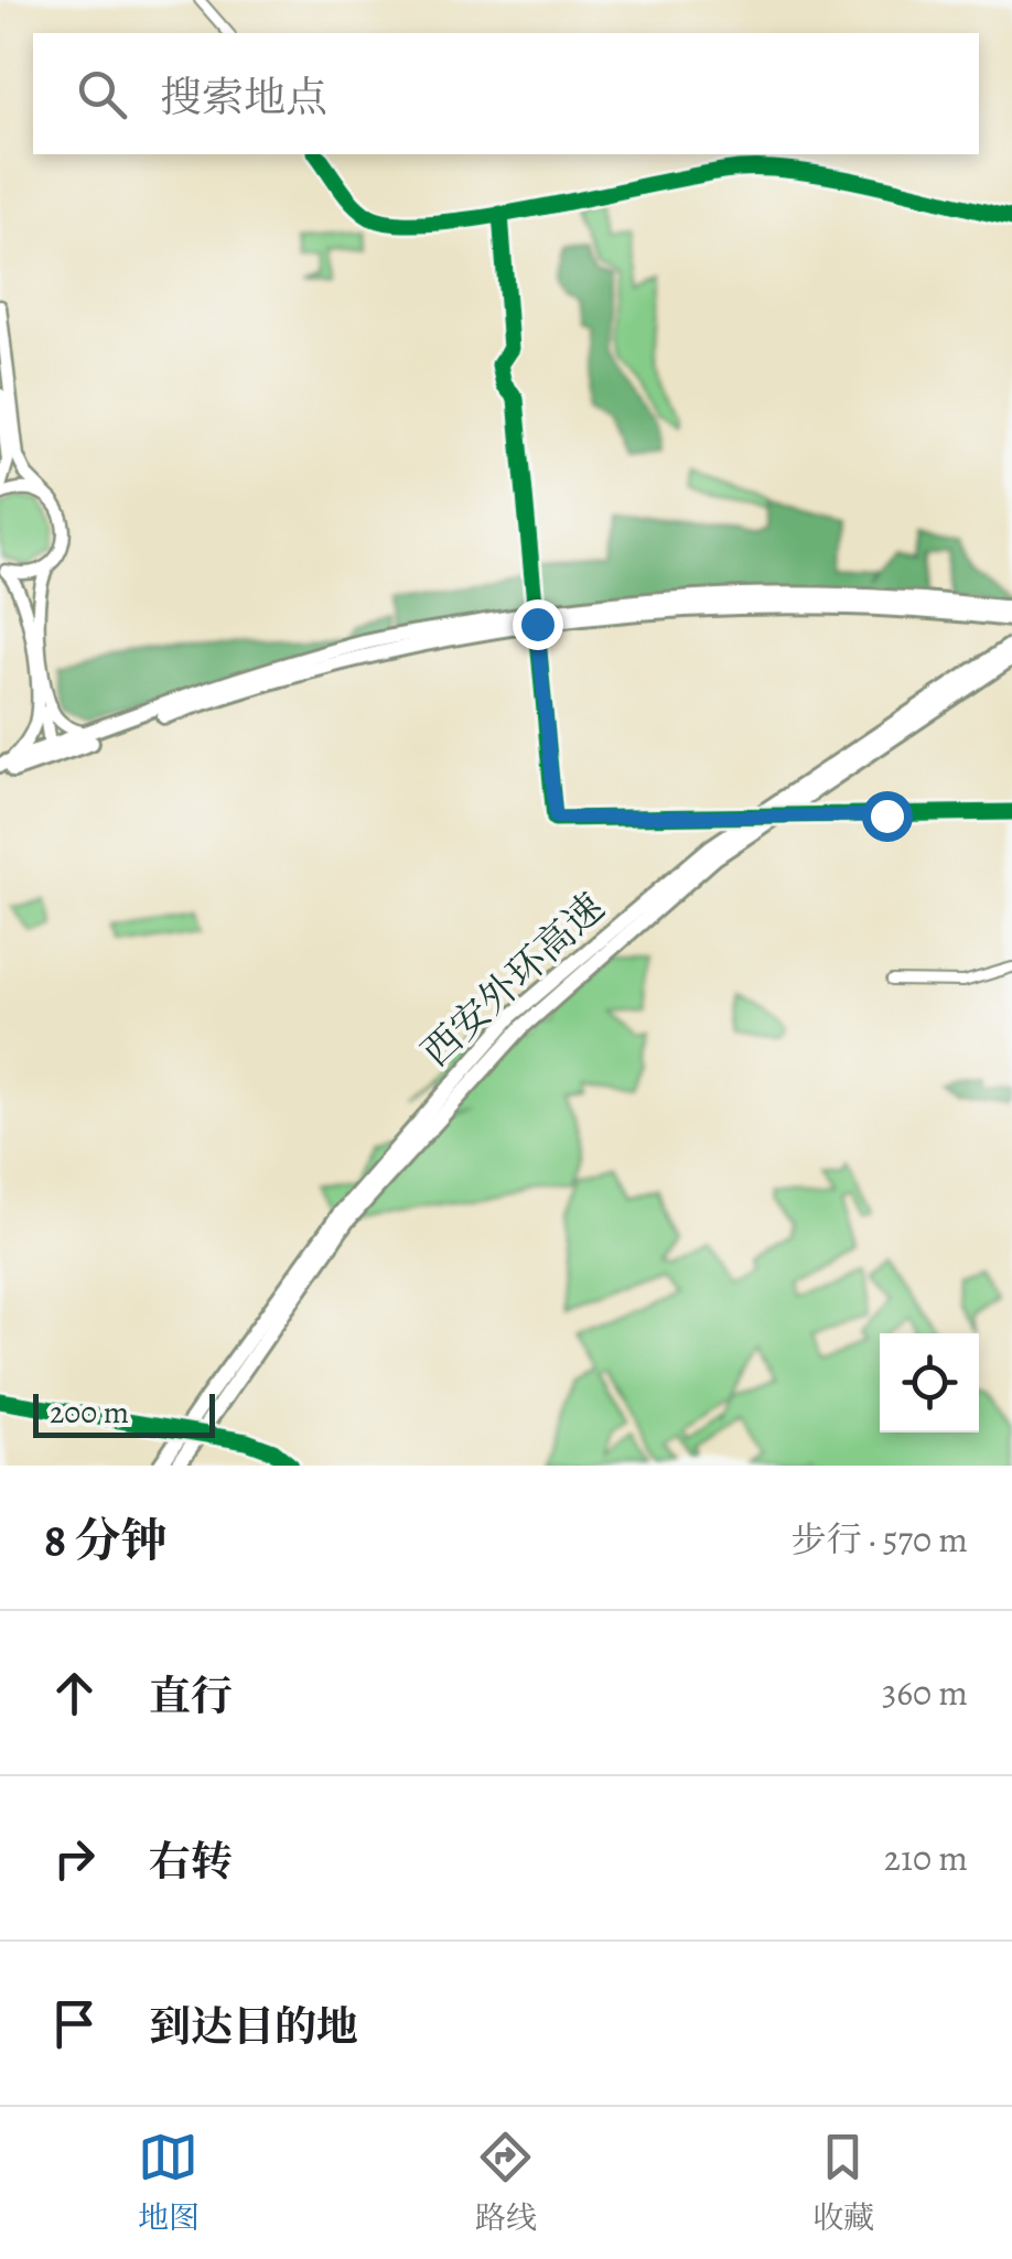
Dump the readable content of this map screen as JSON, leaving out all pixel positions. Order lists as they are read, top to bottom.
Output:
{
  "streets": {
    "highway": ["西安外环高速"]
  },
  "scale_bar": "200 m",
  "page": {
    "search": "搜索地点",
    "scale": "200 m",
    "heading": ["8 分钟", "步行 · 570 m"],
    "list": [
      ["直行", "360 m"],
      ["右转", "210 m"],
      "到达目的地"
    ],
    "nav": ["地图", "路线", "收藏"]
  }
}
